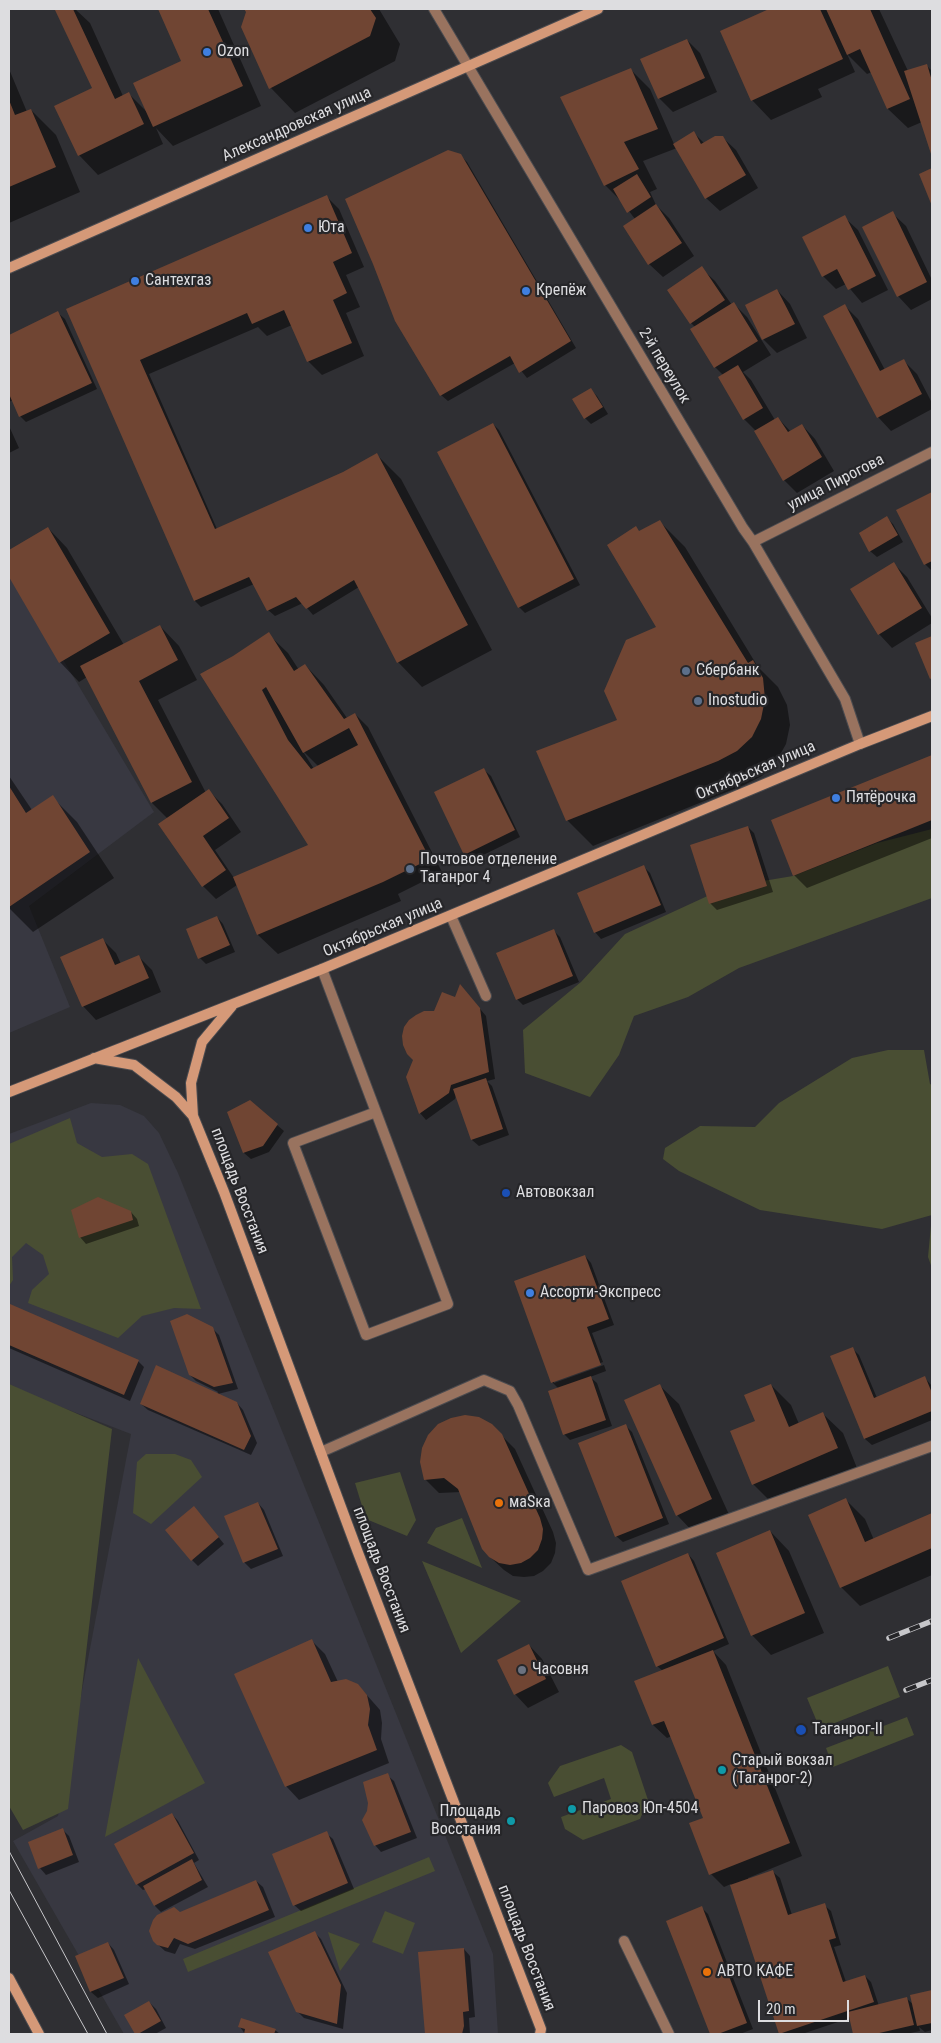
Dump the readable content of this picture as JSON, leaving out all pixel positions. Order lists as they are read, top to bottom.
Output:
{
  "streets": {
    "main road": ["Александровская улица", "Октябрьская улица", "площадь Восстания"],
    "street": ["2-й переулок", "улица Пирогова"]
  },
  "crossings": [
    ["Александровская улица", "2-й переулок"],
    ["2-й переулок", "улица Пирогова"],
    ["2-й переулок", "Октябрьская улица"],
    ["Октябрьская улица", "площадь Восстания"]
  ],
  "places": [
    "Ozon",
    "Юта",
    "Сантехгаз",
    "Крепёж",
    "Сбербанк",
    "Inostudio",
    "Пятёрочка",
    "Почтовое отделение Таганрог 4",
    "Автовокзал",
    "Ассорти-Экспресс",
    "маSка",
    "Часовня",
    "Таганрог-II",
    "Старый вокзал (Таганрог-2)",
    "Паровоз Юп-4504",
    "Площадь Восстания",
    "АВТО КАФЕ"
  ],
  "scale_bar": "20 m"
}
